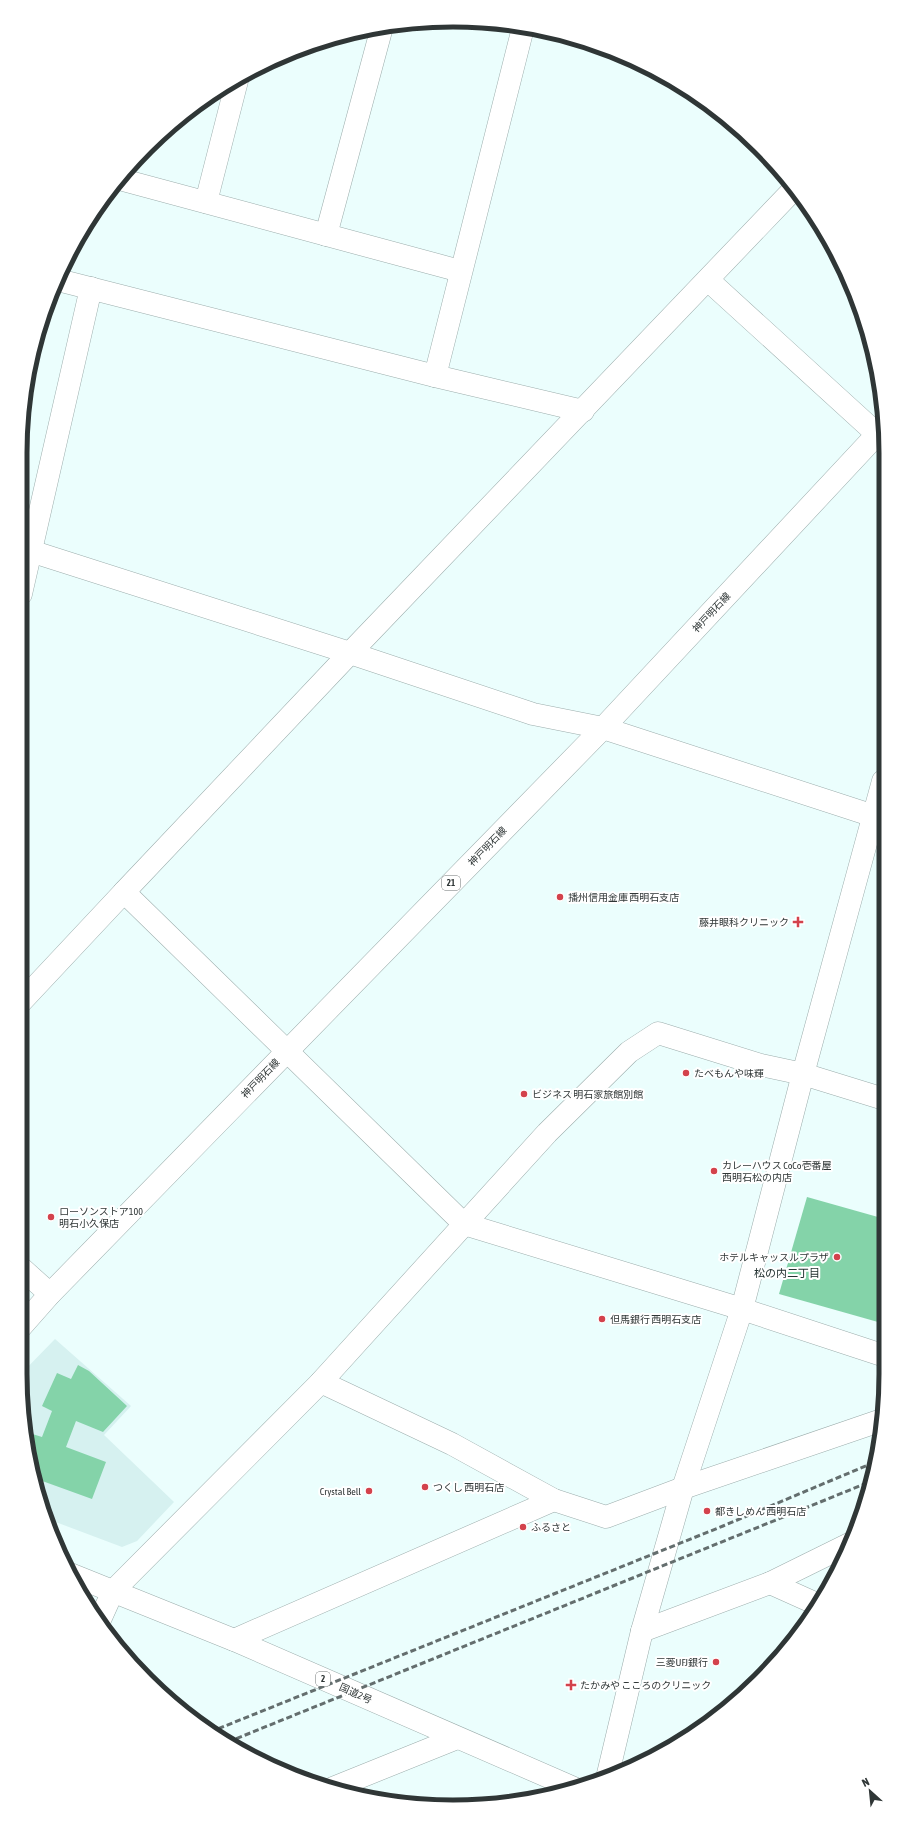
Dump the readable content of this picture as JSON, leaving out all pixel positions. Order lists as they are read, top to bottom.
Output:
{
  "streets": {
    "main road": [
      "神戸明石線",
      "21",
      "2",
      "国道2号"
    ]
  },
  "districts": ["松の内二丁目"],
  "places": {
    "other": [
      "播州信用金庫 西明石支店",
      "たべもんや味輝",
      "ビジネス 明石家旅館別館",
      "カレーハウス CoCo壱番屋 西明石松の内店",
      "ローソンストア100 明石小久保店",
      "ホテルキャッスルプラザ",
      "但馬銀行 西明石支店",
      "つくし 西明石店",
      "Crystal Bell",
      "都きしめん 西明石店",
      "ふるさと",
      "三菱UFJ銀行"
    ],
    "health": ["藤井眼科クリニック", "たかみや こころのクリニック"]
  },
  "north": "top left"
}
